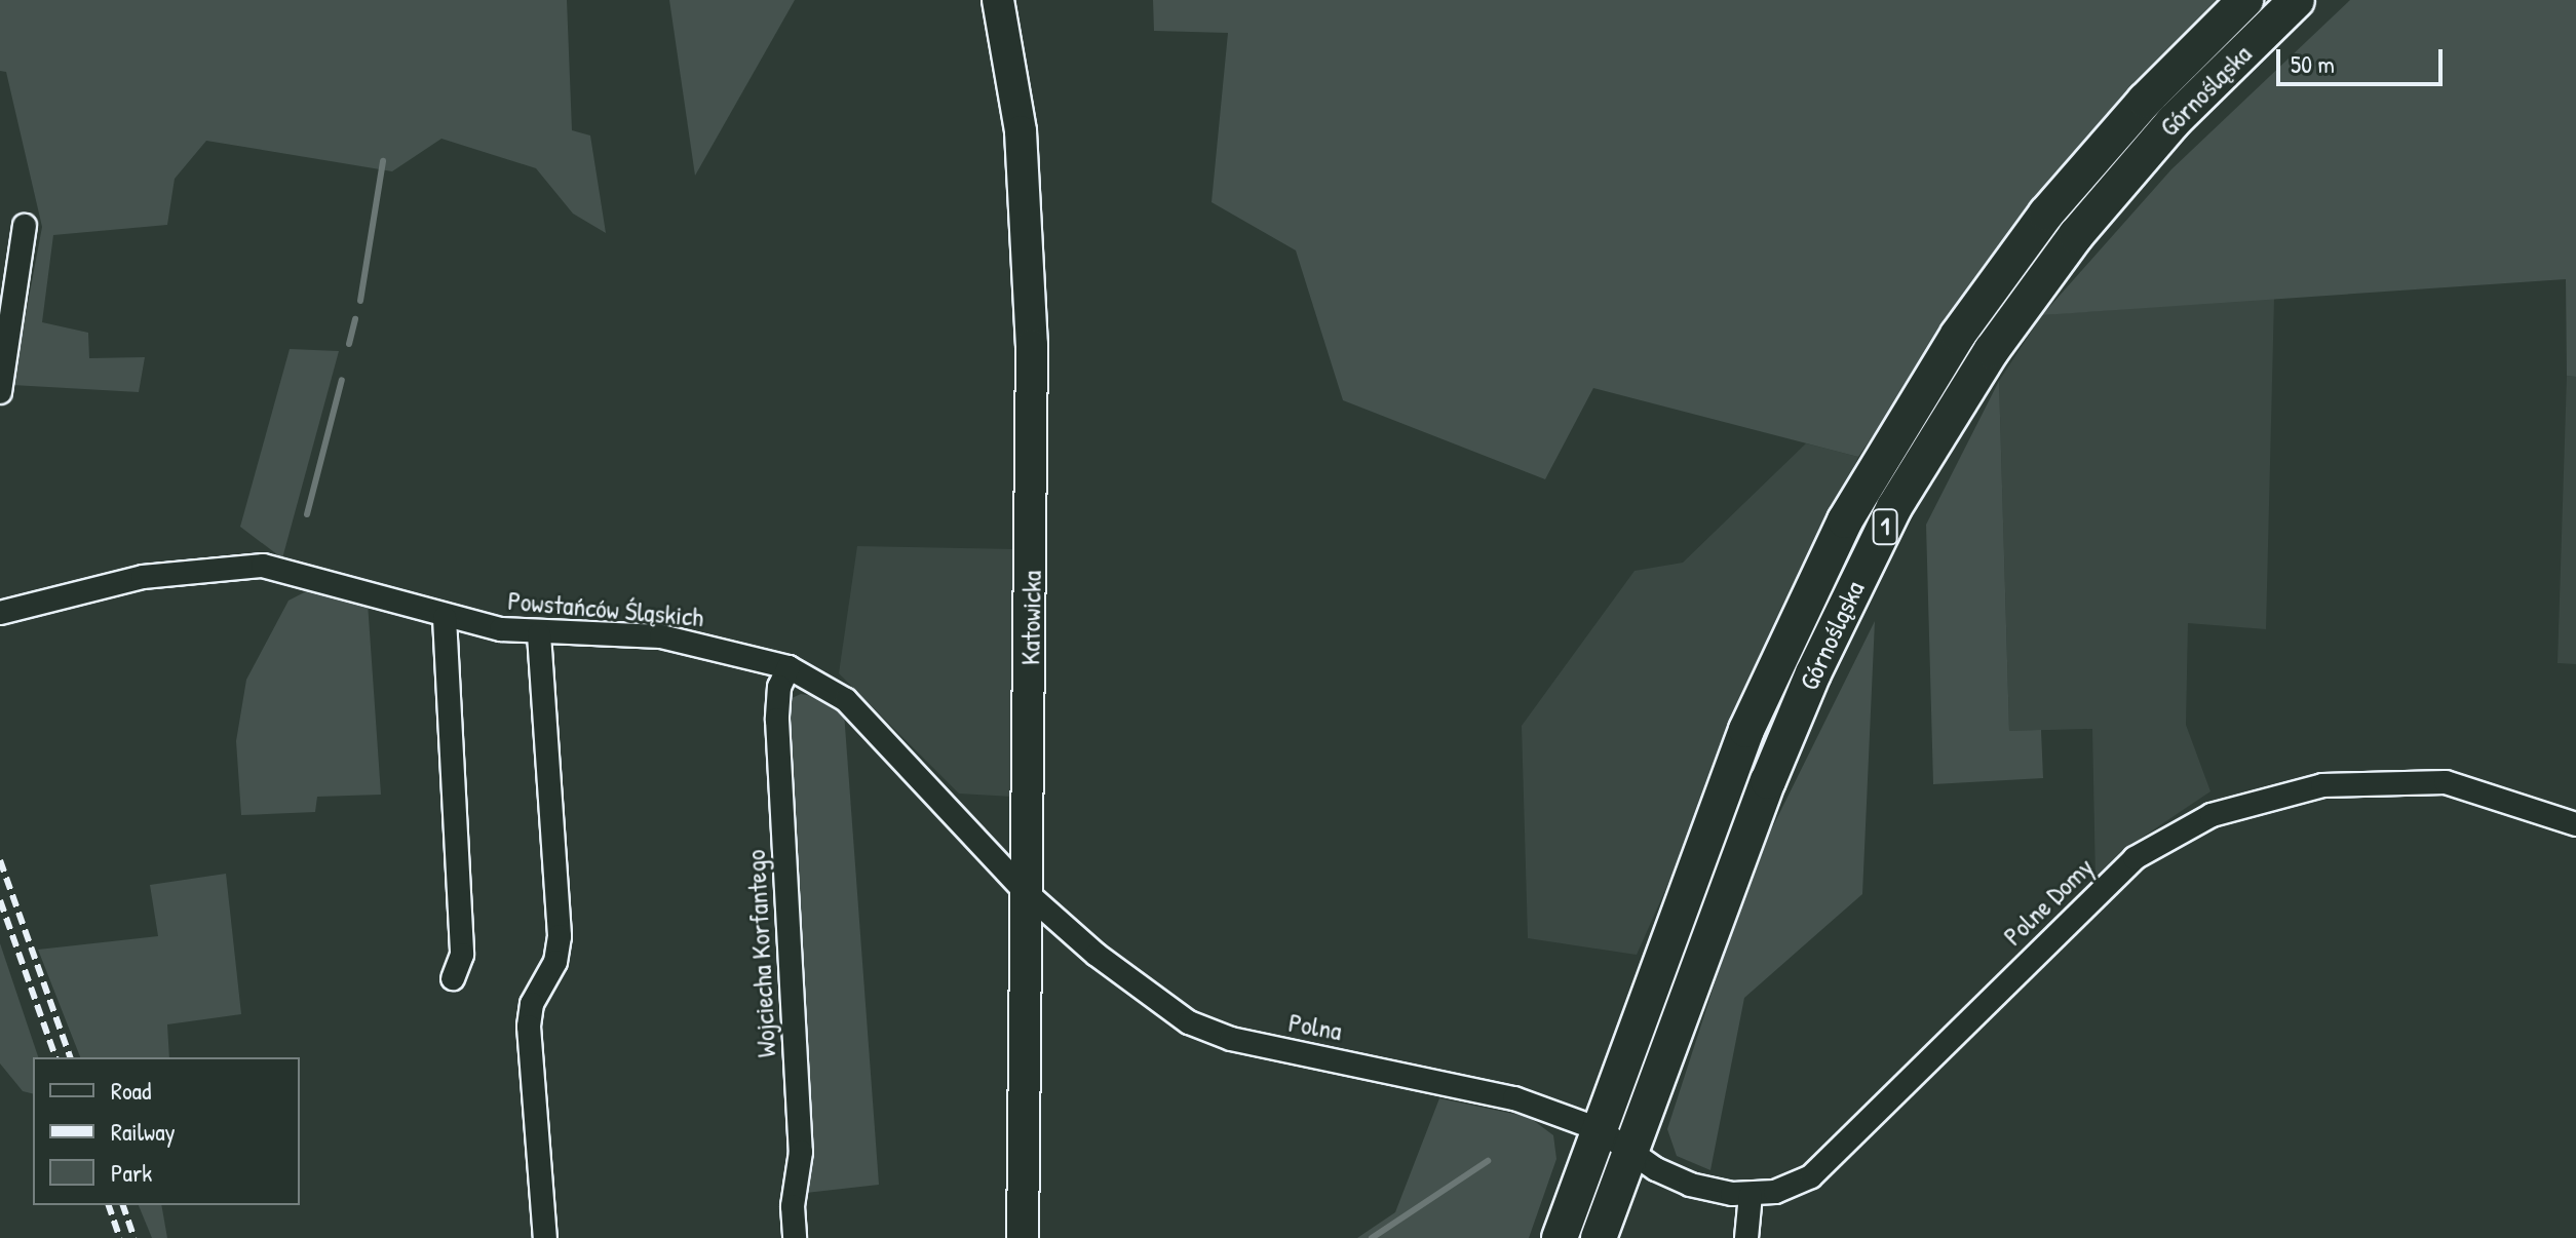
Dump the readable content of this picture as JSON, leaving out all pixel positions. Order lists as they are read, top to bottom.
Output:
{
  "streets": {
    "main road": ["Górnośląska", "1"],
    "street": [
      "Powstańców Śląskich",
      "Katowicka",
      "Polne Domy",
      "Wojciecha Korfantego",
      "Polna"
    ]
  },
  "crossings": [
    ["Górnośląska", "Polne Domy"],
    ["Górnośląska", "Polna"],
    ["Powstańców Śląskich", "Katowicka"],
    ["Powstańców Śląskich", "Wojciecha Korfantego"],
    ["Powstańców Śląskich", "Polna"],
    ["Katowicka", "Polna"],
    ["Polne Domy", "Polna"]
  ],
  "legend": ["Road", "Railway", "Park"],
  "scale_bar": "50 m"
}
